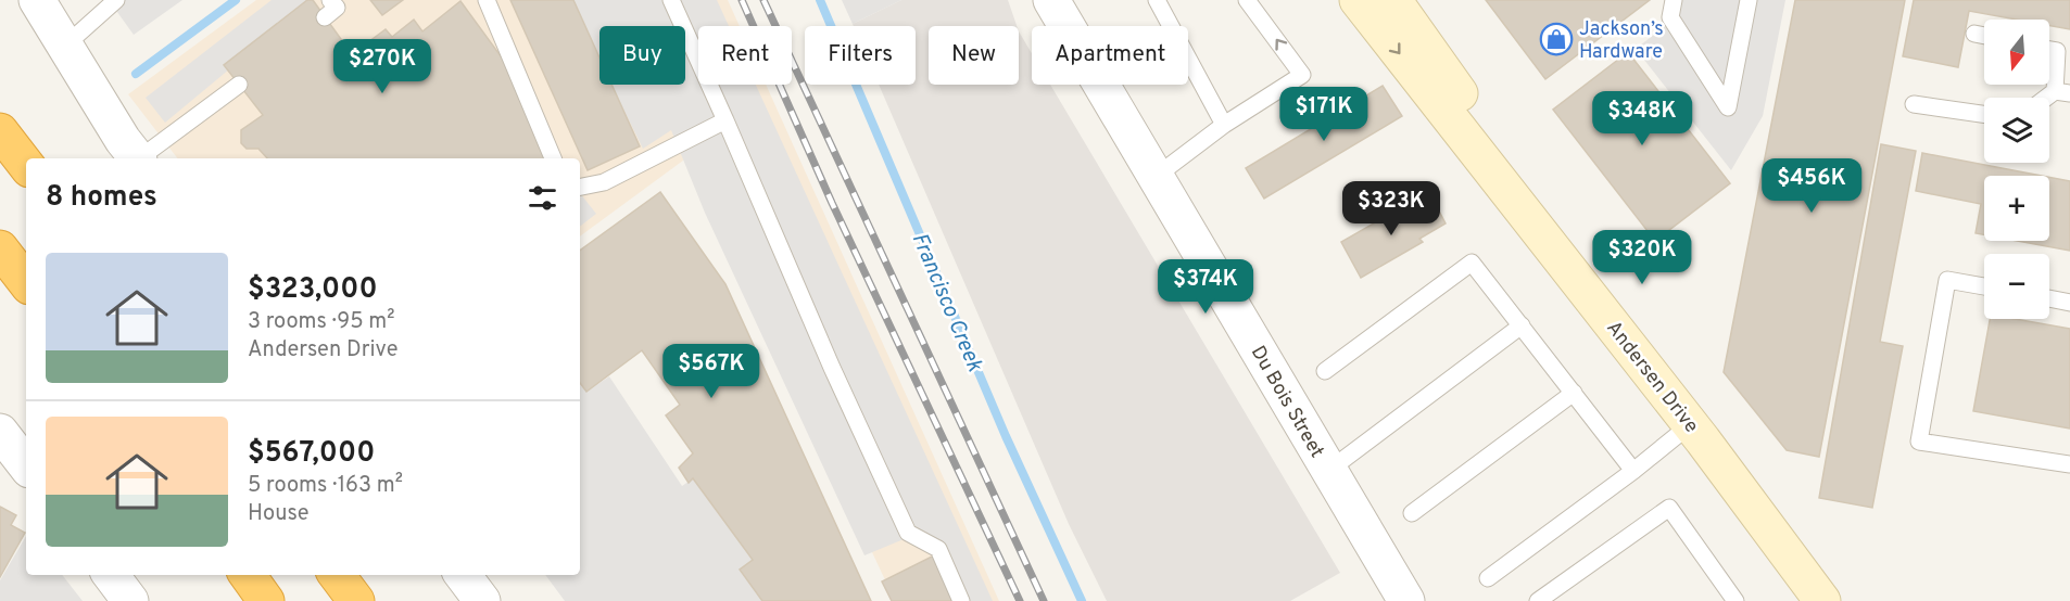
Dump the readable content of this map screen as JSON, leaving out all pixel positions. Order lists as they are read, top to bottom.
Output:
{
  "streets": {
    "main road": ["Andersen Drive"],
    "street": ["Du Bois Street"]
  },
  "water": ["Francisco Creek"],
  "places": {
    "shop": ["Jackson’s Hardware"]
  },
  "north": "bottom",
  "page": {
    "map_buttons": ["+", "−"],
    "chip": [
      "Buy",
      "Rent",
      "Filters",
      "New",
      "Apartment"
    ],
    "price": [
      "$270K",
      "$171K",
      "$348K",
      "$456K",
      "$323K",
      "$320K",
      "$374K",
      "$567K"
    ],
    "heading": "8 homes",
    "list": [
      {
        "name": "$323,000",
        "note": "3 rooms · 95 m² · Andersen Drive"
      },
      {
        "name": "$567,000",
        "note": "5 rooms · 163 m² · House"
      }
    ]
  }
}
